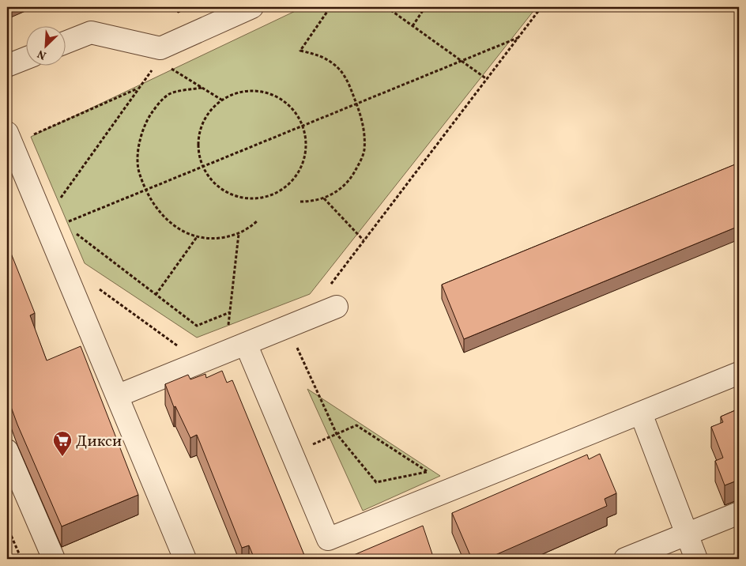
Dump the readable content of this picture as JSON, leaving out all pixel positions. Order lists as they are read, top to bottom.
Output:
{
  "places": {
    "supermarket": ["Дикси"]
  },
  "north": "bottom left"
}
